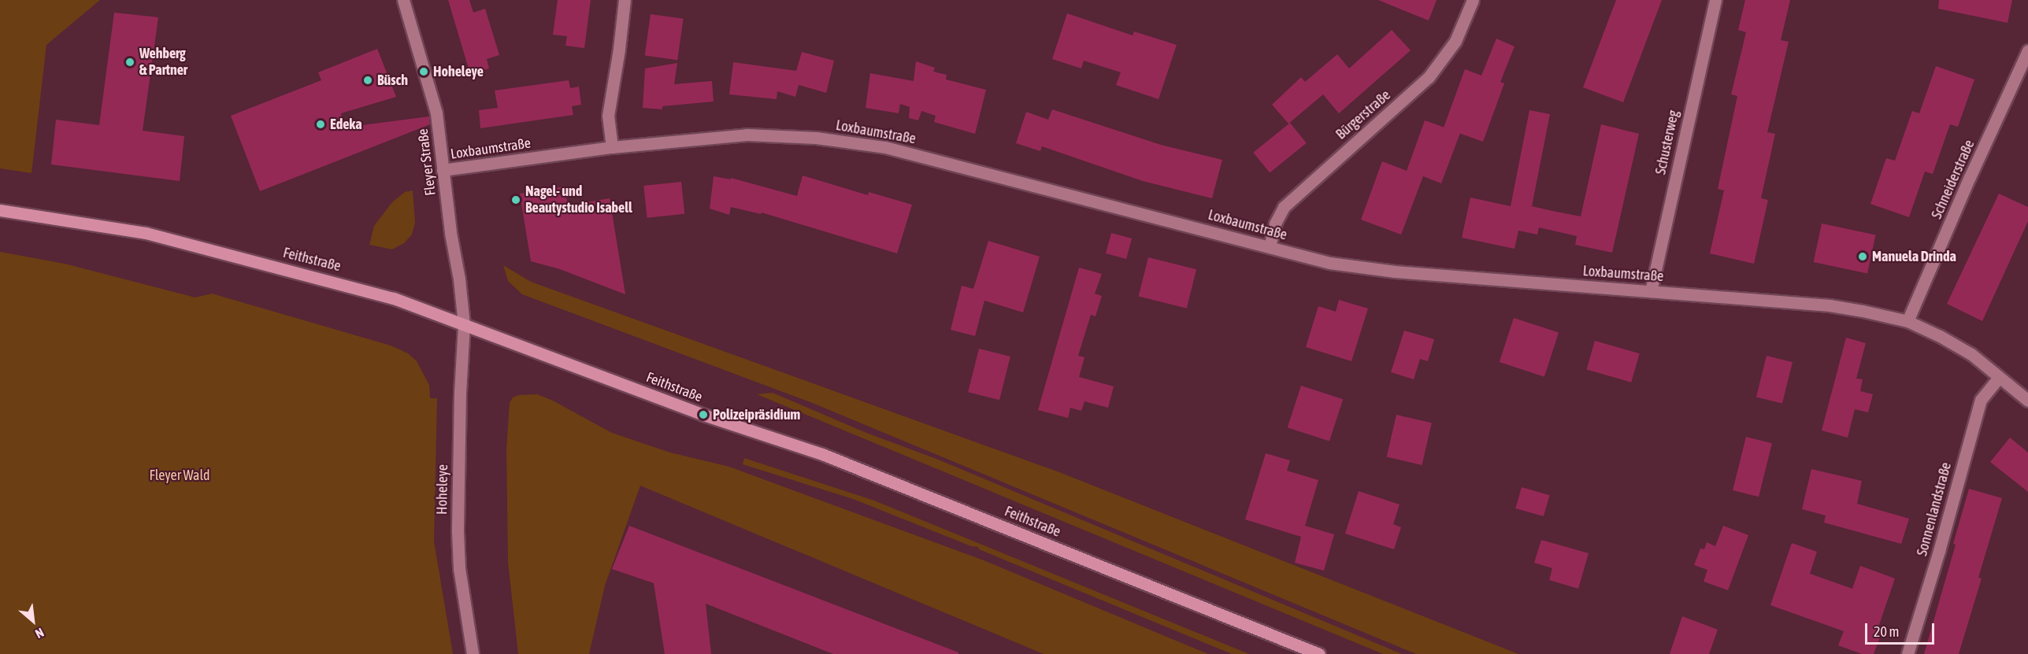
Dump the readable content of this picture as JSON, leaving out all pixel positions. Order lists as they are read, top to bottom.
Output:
{
  "streets": {
    "main road": ["Feithstraße"],
    "street": [
      "Bürgerstraße",
      "Loxbaumstraße",
      "Schusterweg",
      "Fleyer Straße",
      "Schneiderstraße",
      "Hoheleye",
      "Sonnenlandstraße"
    ]
  },
  "crossings": [
    ["Bürgerstraße", "Loxbaumstraße"],
    ["Loxbaumstraße", "Schusterweg"],
    ["Loxbaumstraße", "Fleyer Straße"],
    ["Loxbaumstraße", "Schneiderstraße"],
    ["Loxbaumstraße", "Sonnenlandstraße"],
    ["Fleyer Straße", "Feithstraße"],
    ["Fleyer Straße", "Hoheleye"],
    ["Feithstraße", "Hoheleye"]
  ],
  "parks": ["Fleyer Wald"],
  "places": [
    "Wehberg & Partner",
    "Hoheleye",
    "Büsch",
    "Edeka",
    "Nagel- und Beautystudio Isabell",
    "Manuela Drinda",
    "Polizeipräsidium"
  ],
  "scale_bar": "20 m",
  "north": "bottom right"
}
